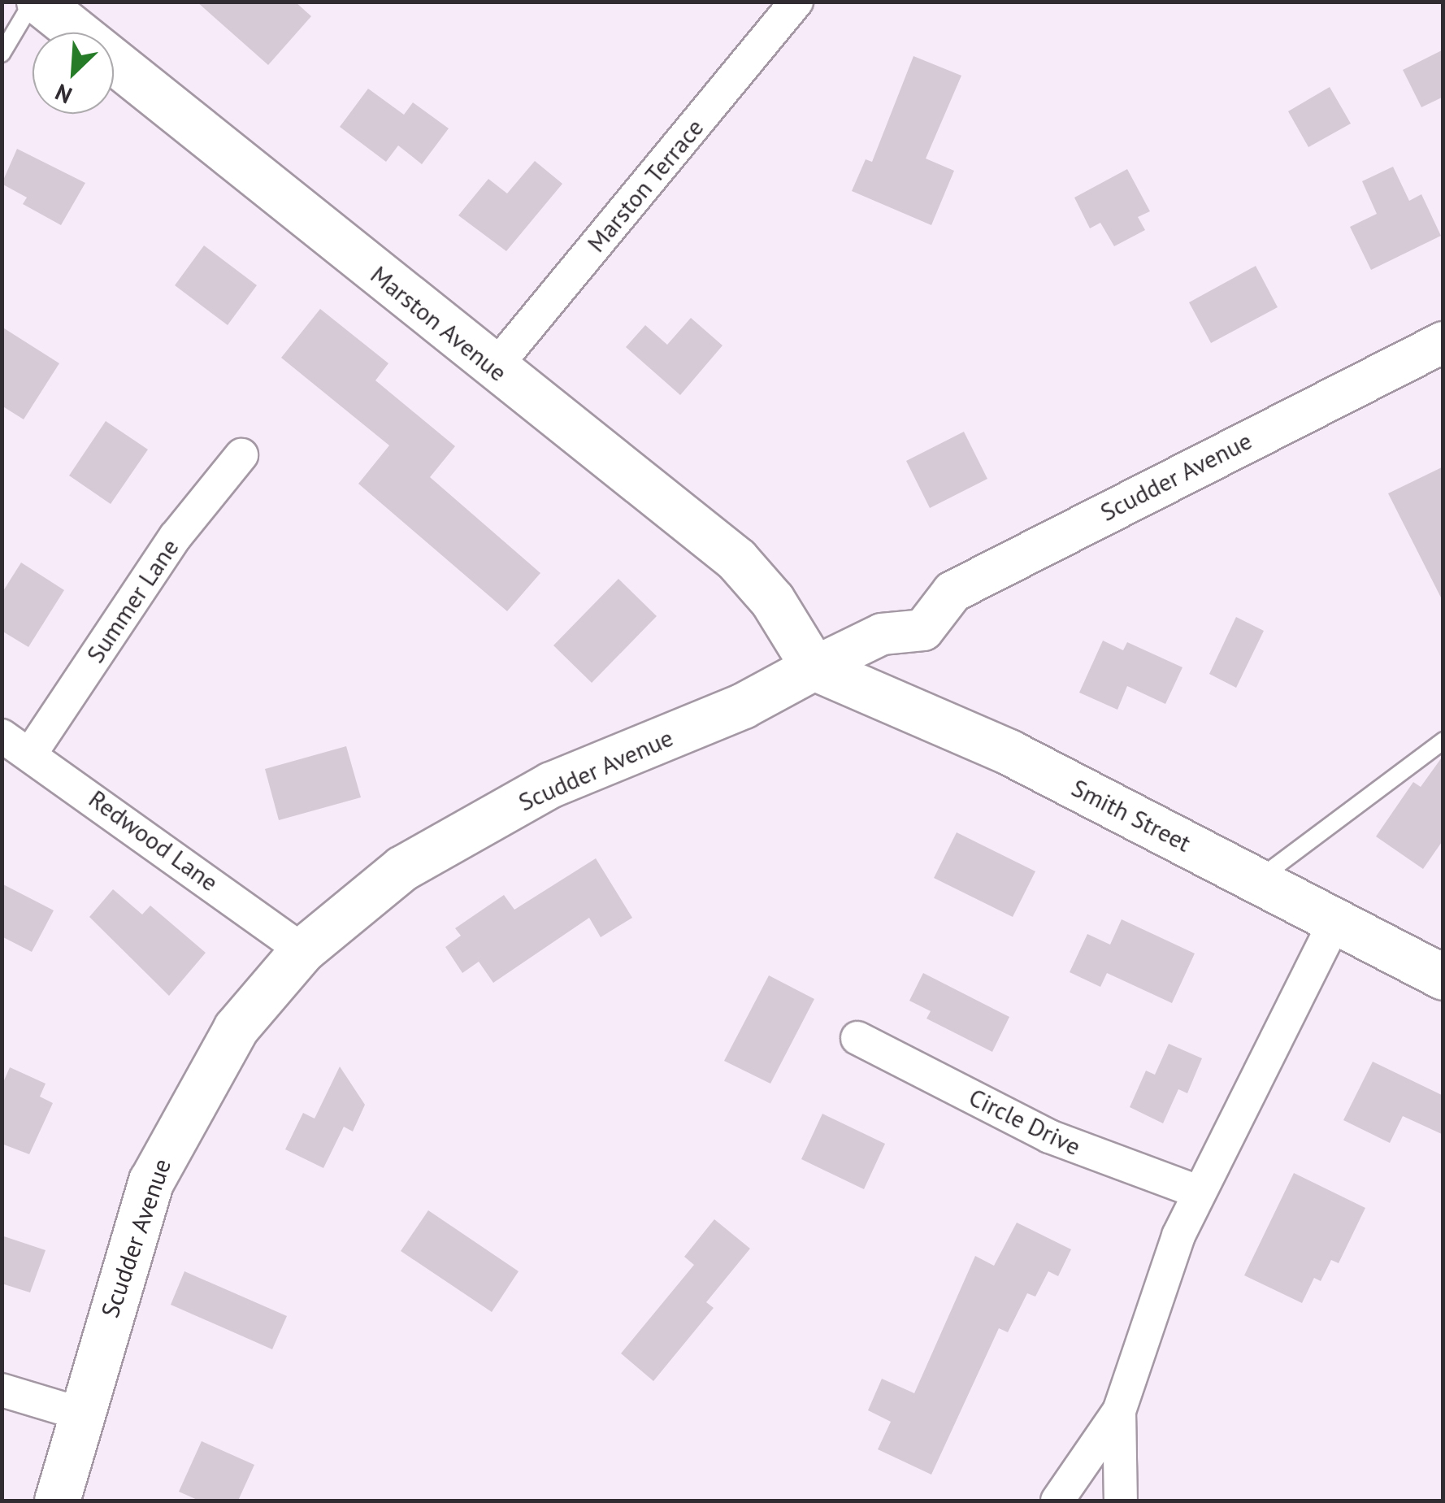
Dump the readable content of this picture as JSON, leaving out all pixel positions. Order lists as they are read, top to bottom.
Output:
{
  "streets": {
    "main road": ["Marston Avenue", "Scudder Avenue", "Smith Street"],
    "street": [
      "Marston Terrace",
      "Summer Lane",
      "Redwood Lane",
      "Circle Drive"
    ]
  },
  "crossings": [
    ["Marston Terrace", "Marston Avenue"],
    ["Marston Avenue", "Scudder Avenue"],
    ["Marston Avenue", "Smith Street"],
    ["Scudder Avenue", "Smith Street"],
    ["Scudder Avenue", "Redwood Lane"],
    ["Summer Lane", "Redwood Lane"]
  ],
  "north": "bottom left"
}
